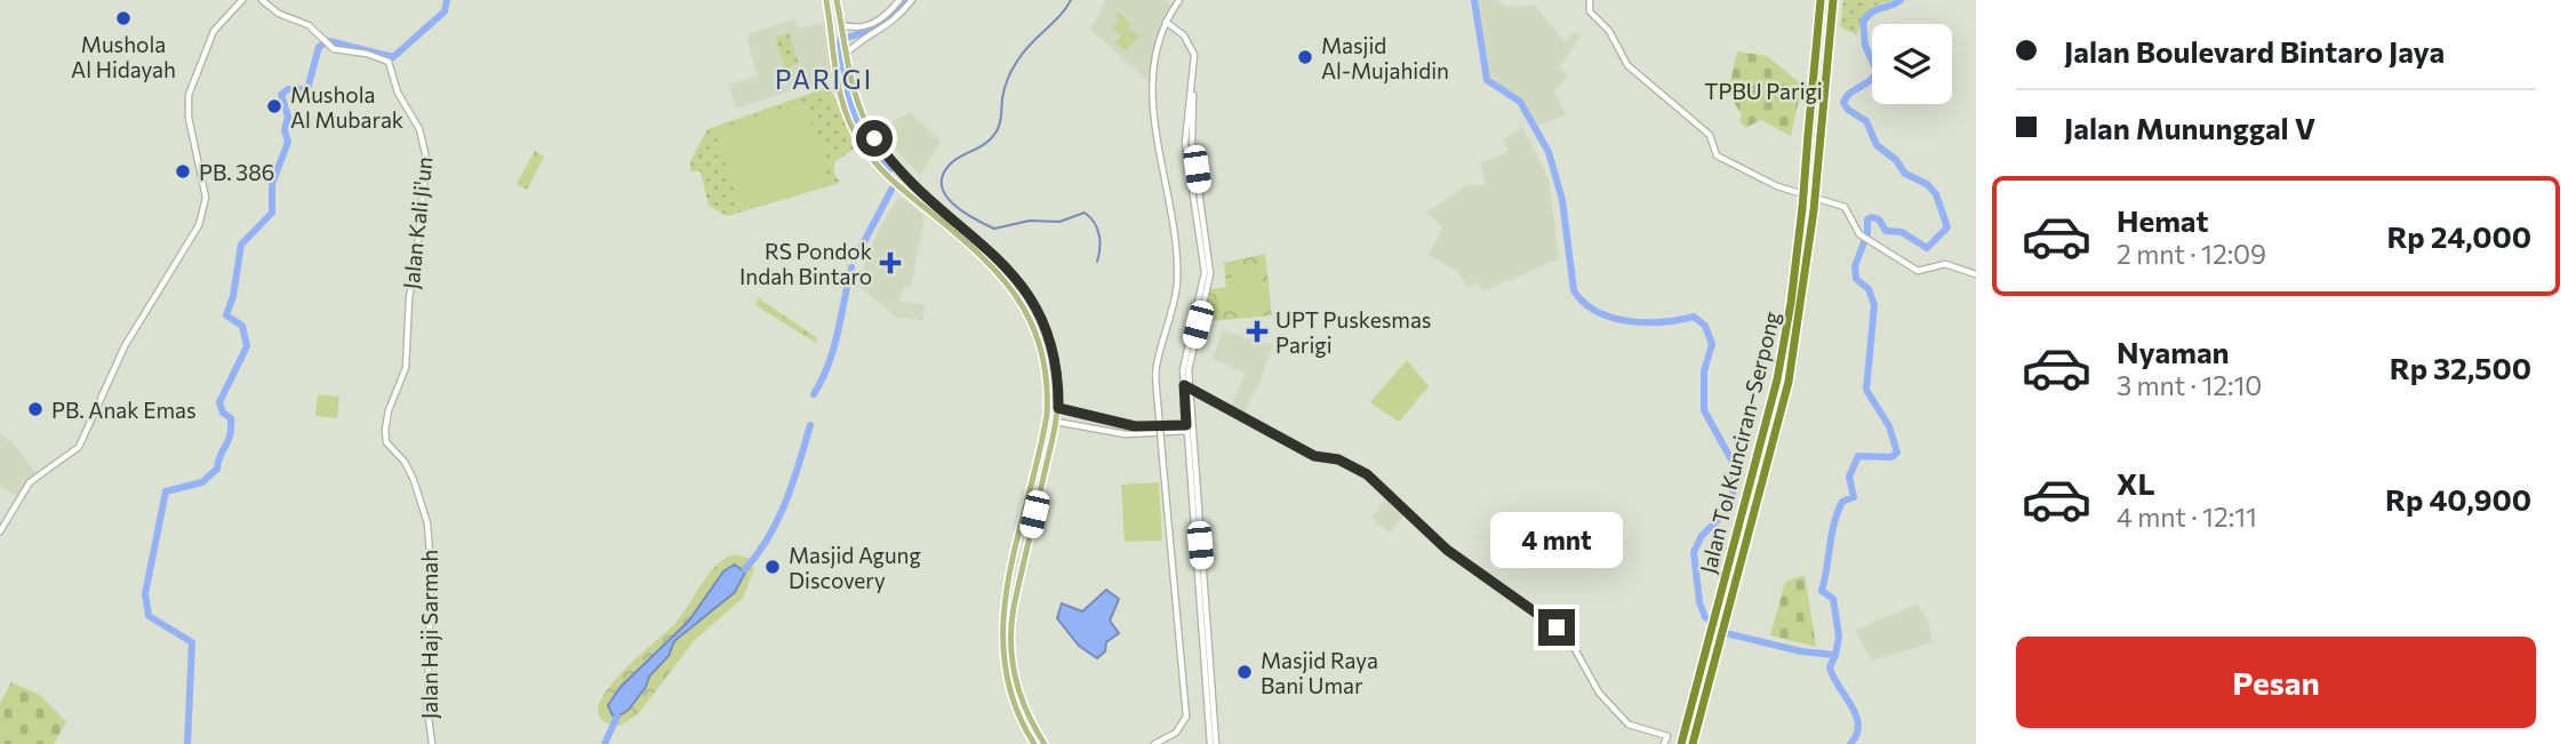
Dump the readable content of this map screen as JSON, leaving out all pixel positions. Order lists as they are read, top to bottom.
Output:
{
  "streets": {
    "highway": ["Jalan Tol Kunciran–Serpong"],
    "street": ["Jalan Kali Ji'un", "Jalan Haji Sarmah"]
  },
  "crossings": [
    ["Jalan Kali Ji'un", "Jalan Haji Sarmah"]
  ],
  "districts": ["PARIGI"],
  "parks": ["TPBU Parigi"],
  "places": {
    "other": [
      "Mushola Al Hidayah",
      "Masjid Al-Mujahidin",
      "Mushola Al Mubarak",
      "PB. 386",
      "PB. Anak Emas",
      "Masjid Agung Discovery",
      "Masjid Raya Bani Umar"
    ],
    "health": ["RS Pondok Indah Bintaro", "UPT Puskesmas Parigi"]
  },
  "page": {
    "banner": ["Jalan Boulevard Bintaro Jaya", "Jalan Mununggal V"],
    "list": [
      {
        "name": "Hemat",
        "note": "2 mnt · 12:09",
        "value": "Rp 24,000"
      },
      {
        "name": "Nyaman",
        "note": "3 mnt · 12:10",
        "value": "Rp 32,500"
      },
      {
        "name": "XL",
        "note": "4 mnt · 12:11",
        "value": "Rp 40,900"
      }
    ],
    "bubble": "4 mnt",
    "buttons": "Pesan"
  }
}
